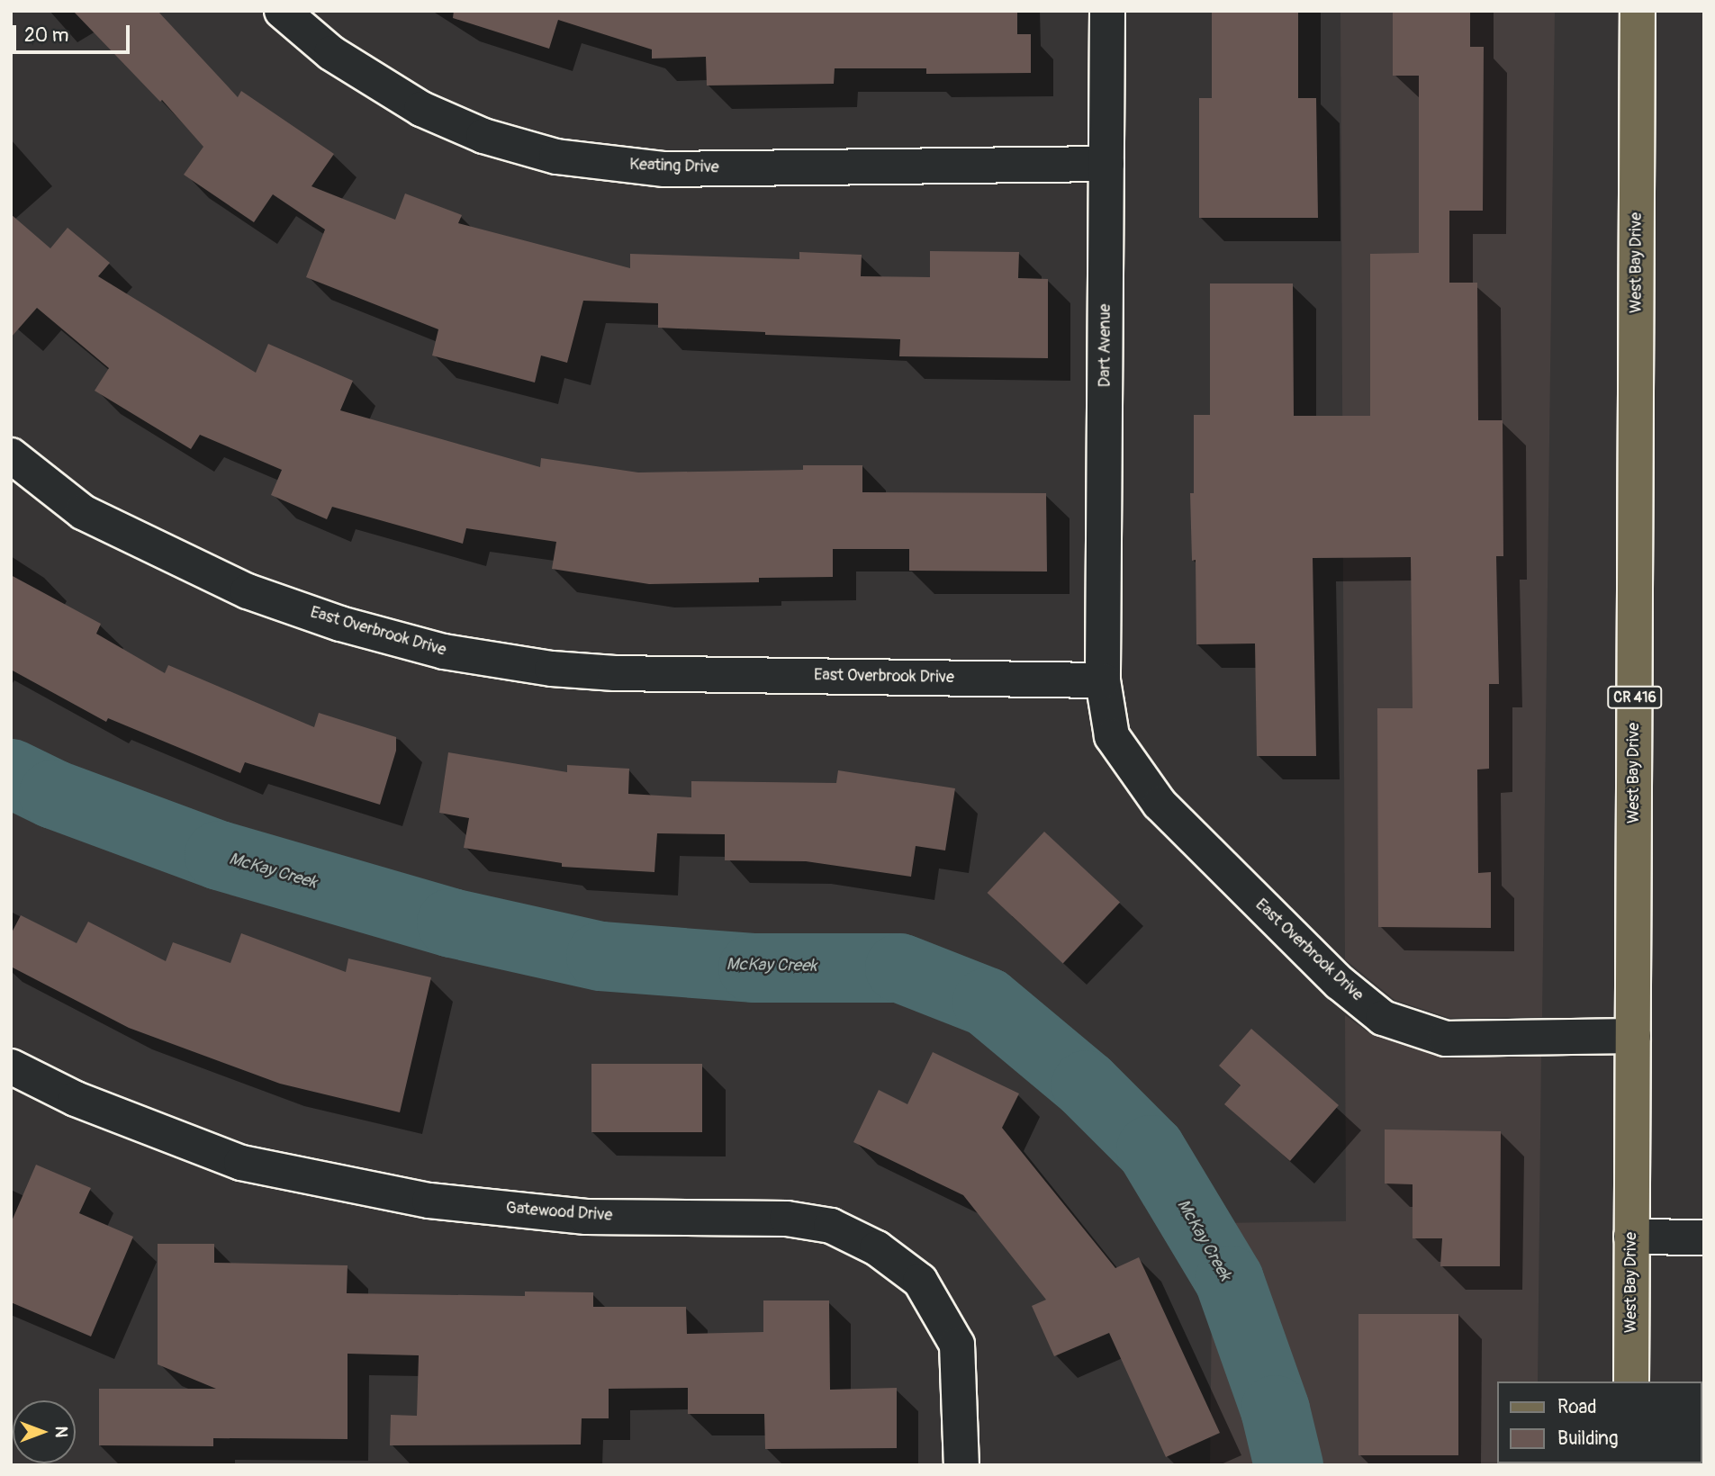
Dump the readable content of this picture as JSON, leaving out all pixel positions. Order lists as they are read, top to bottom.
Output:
{
  "streets": {
    "main road": ["West Bay Drive", "CR 416"],
    "street": [
      "Keating Drive",
      "Dart Avenue",
      "East Overbrook Drive",
      "Gatewood Drive"
    ]
  },
  "crossings": [
    ["Keating Drive", "Dart Avenue"],
    ["West Bay Drive", "East Overbrook Drive"],
    ["Dart Avenue", "East Overbrook Drive"]
  ],
  "water": ["McKay Creek"],
  "legend": ["Road", "Building"],
  "scale_bar": "20 m",
  "north": "right"
}
